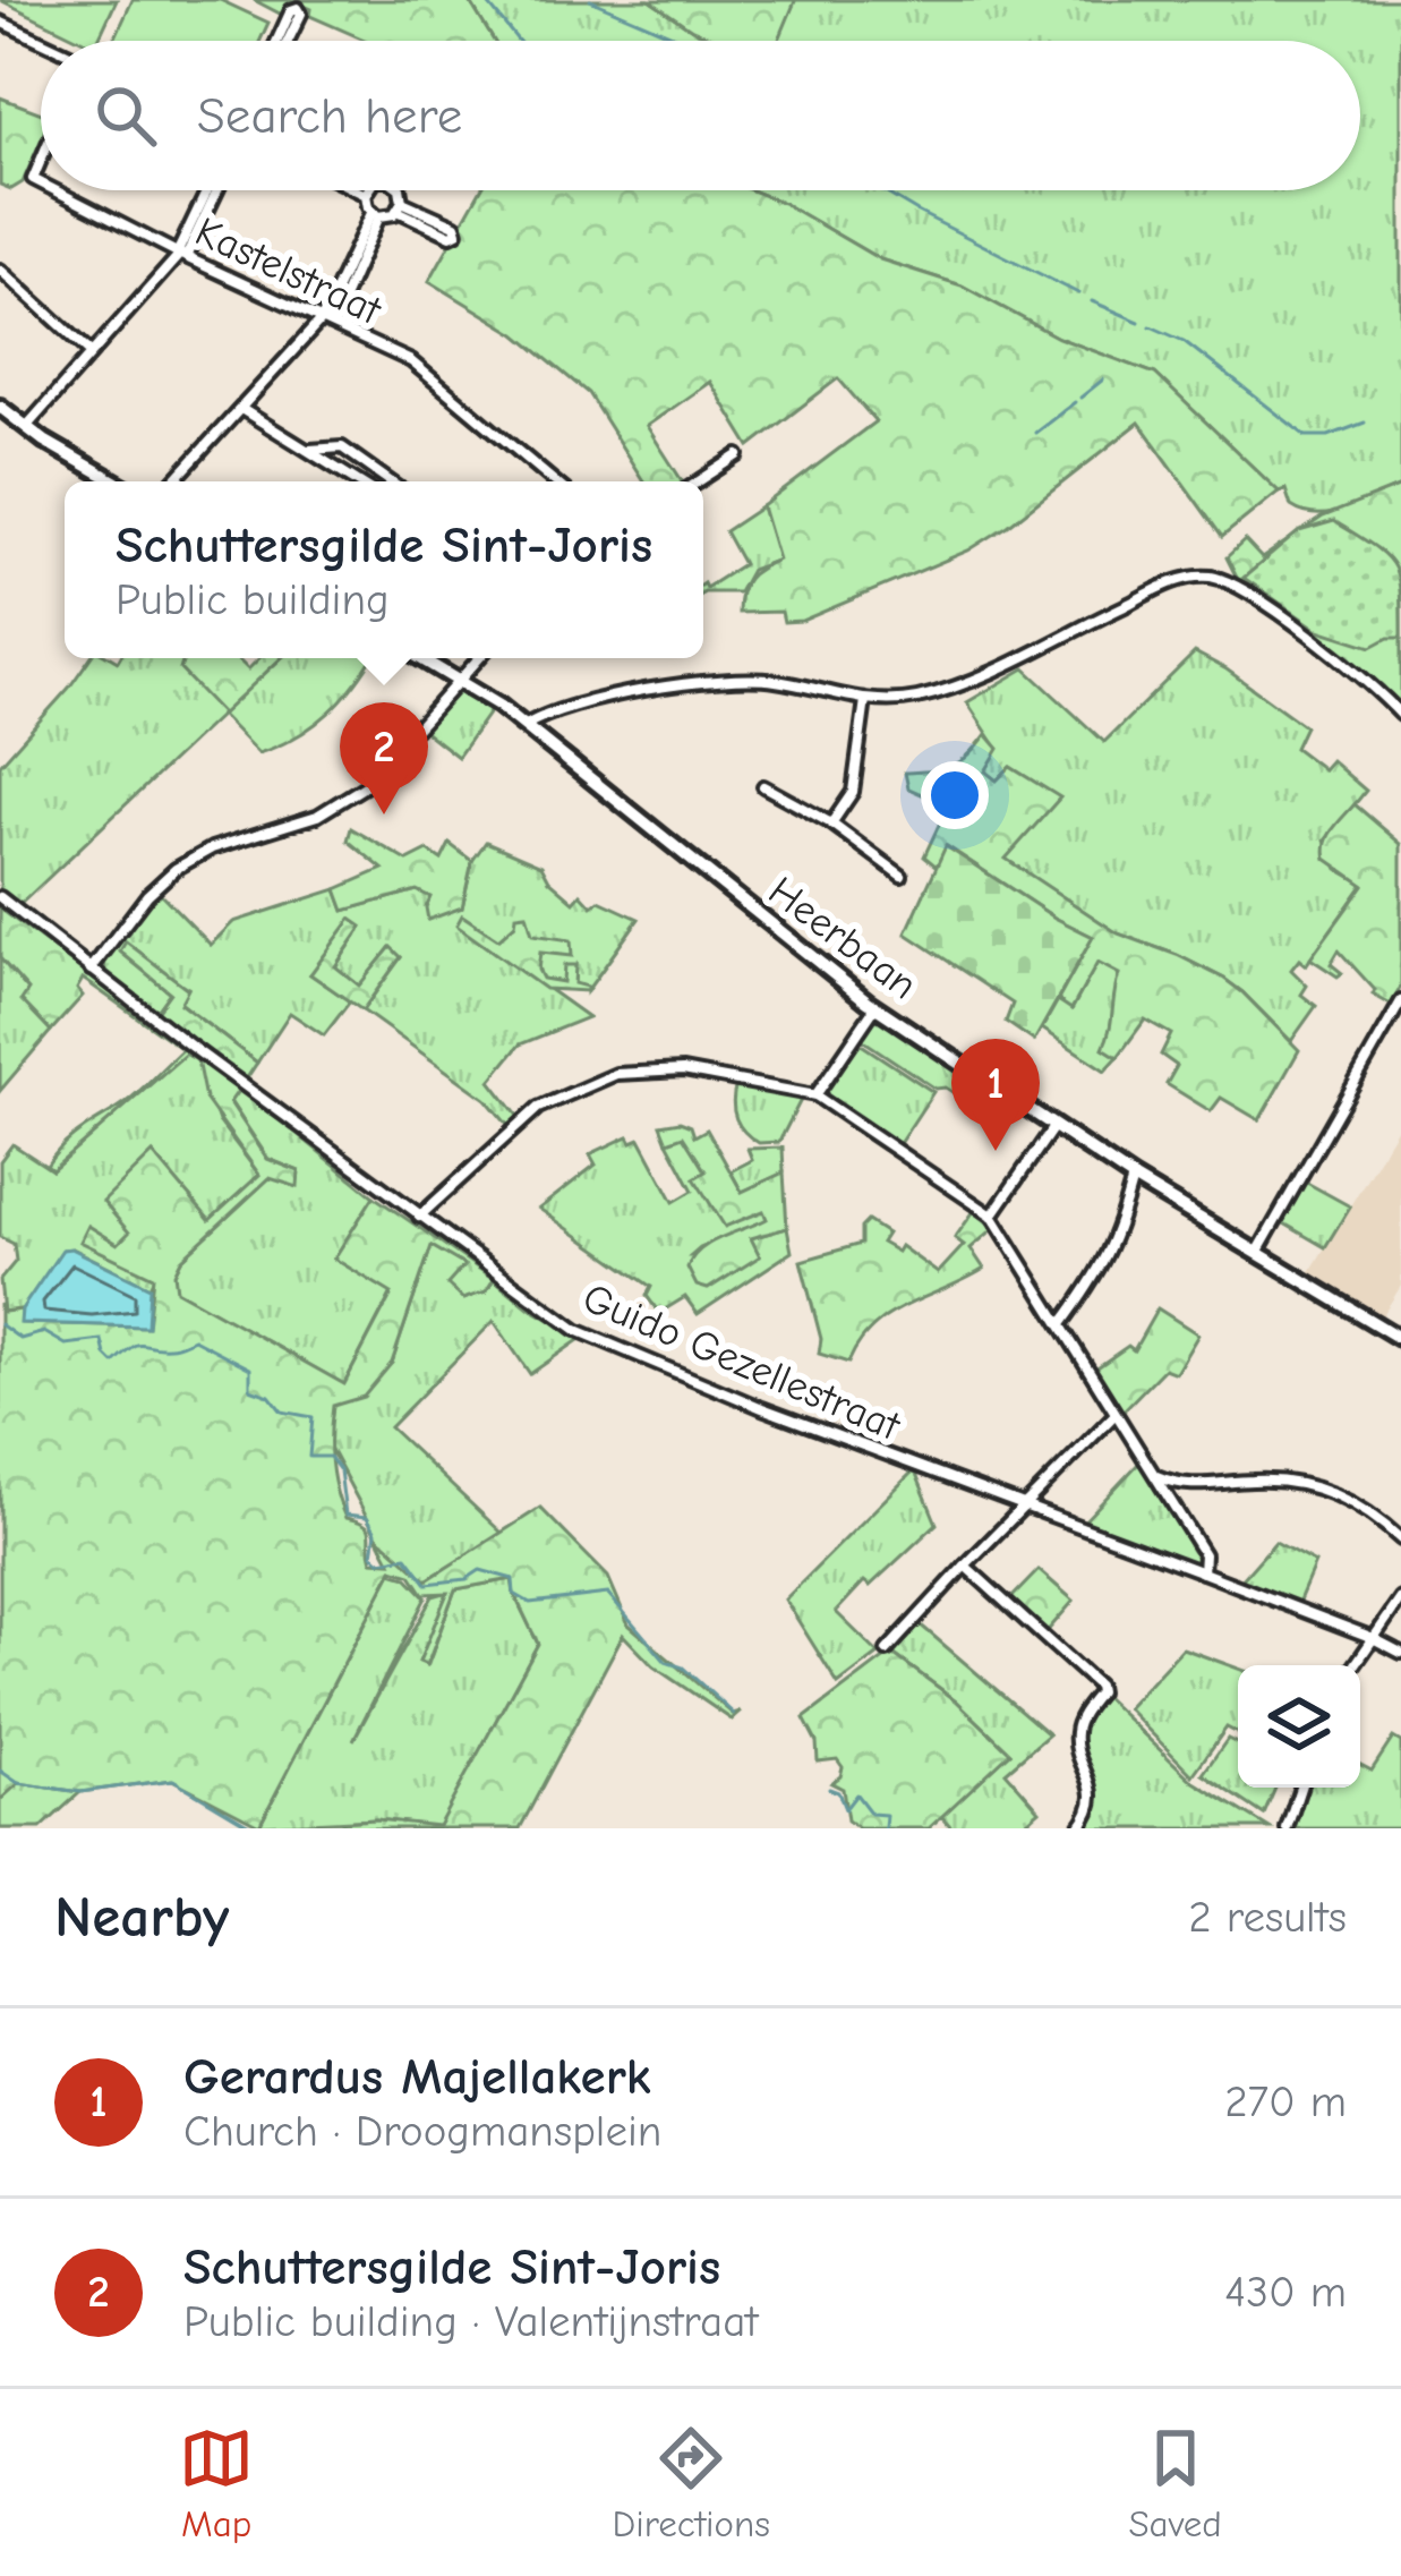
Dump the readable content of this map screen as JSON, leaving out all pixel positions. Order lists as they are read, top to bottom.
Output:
{
  "streets": {
    "street": ["Kastelstraat", "Heerbaan", "Guido Gezellestraat"]
  },
  "page": {
    "search": "Search here",
    "popup": ["Schuttersgilde Sint-Joris", "Public building"],
    "pins": ["2", "1"],
    "heading": ["Nearby", "2 results"],
    "list": [
      {
        "mark": "1",
        "name": "Gerardus Majellakerk",
        "note": "Church · Droogmansplein",
        "value": "270 m"
      },
      {
        "mark": "2",
        "name": "Schuttersgilde Sint-Joris",
        "note": "Public building · Valentijnstraat",
        "value": "430 m"
      }
    ],
    "nav": ["Map", "Directions", "Saved"]
  }
}
